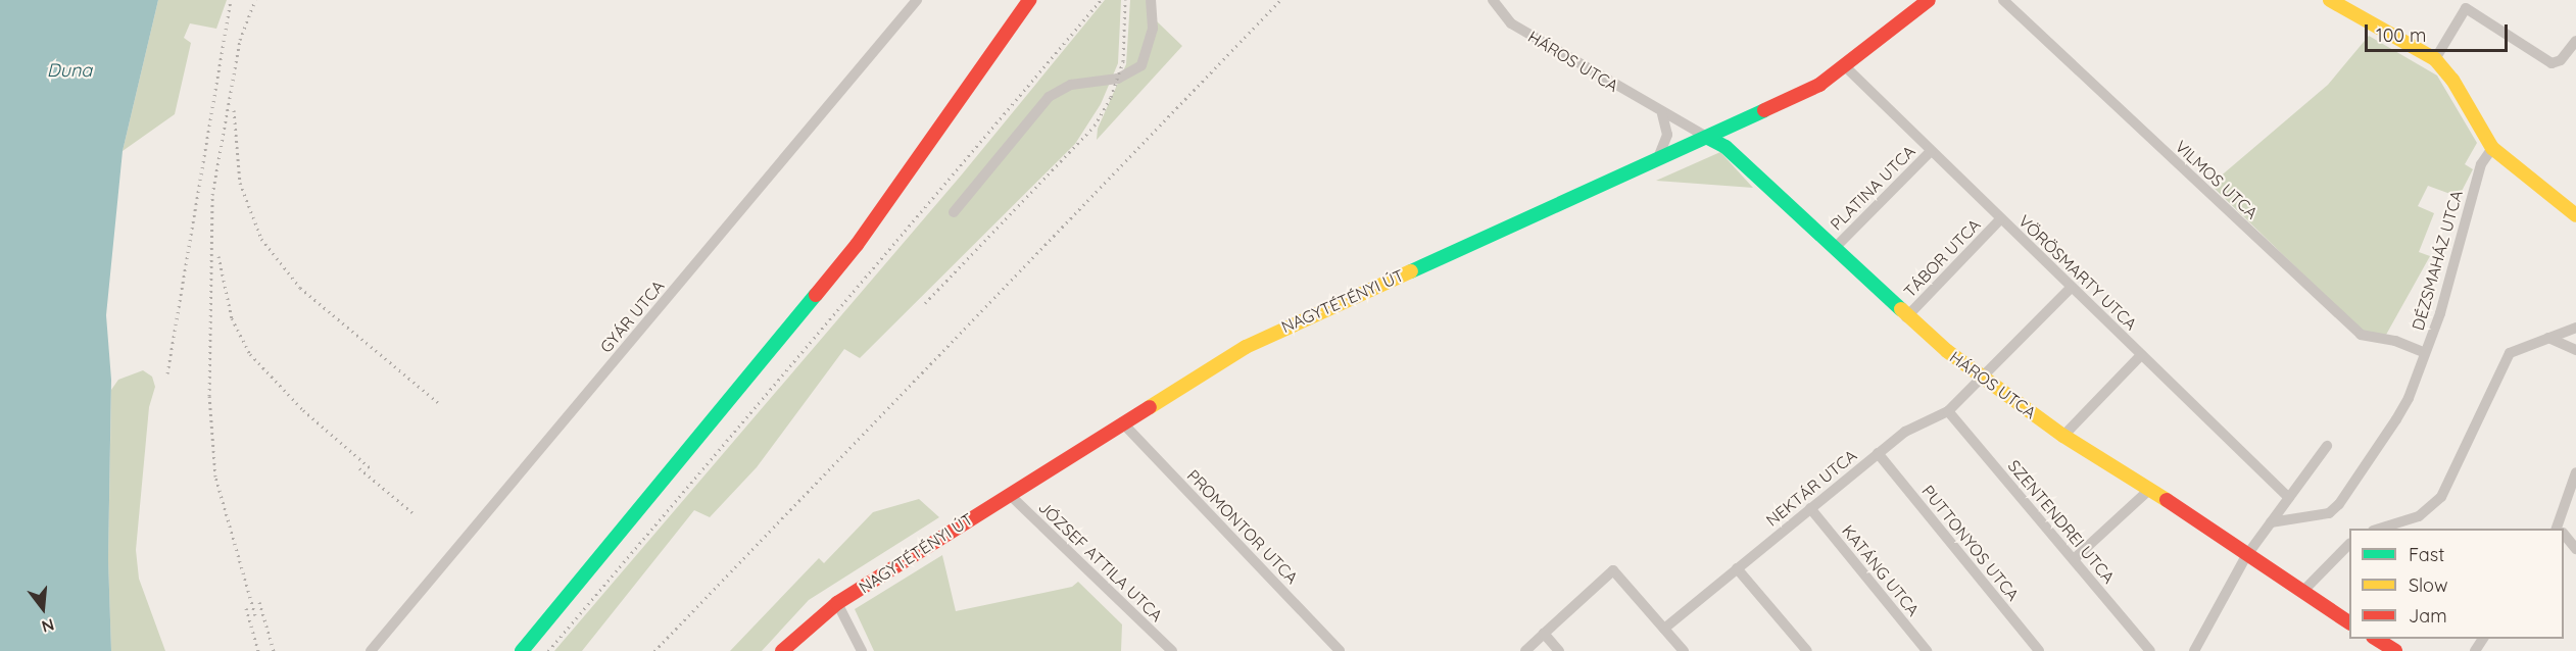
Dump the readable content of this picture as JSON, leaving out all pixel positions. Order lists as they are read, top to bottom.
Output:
{
  "streets": {
    "main road": ["HÁROS UTCA", "NAGYTÉTÉNYI ÚT"],
    "street": [
      "VILMOS UTCA",
      "PLATINA UTCA",
      "TÁBOR UTCA",
      "DÉZSMAHÁZ UTCA",
      "VÖRÖSMARTY UTCA",
      "GYÁR UTCA",
      "NEKTÁR UTCA",
      "SZENTENDREI UTCA",
      "PROMONTOR UTCA",
      "PUTTONYOS UTCA",
      "JÓZSEF ATTILA UTCA",
      "KATÁNG UTCA"
    ]
  },
  "crossings": [
    ["HÁROS UTCA", "PLATINA UTCA"],
    ["HÁROS UTCA", "TÁBOR UTCA"],
    ["HÁROS UTCA", "NAGYTÉTÉNYI ÚT"],
    ["HÁROS UTCA", "NEKTÁR UTCA"],
    ["VILMOS UTCA", "DÉZSMAHÁZ UTCA"],
    ["PLATINA UTCA", "VÖRÖSMARTY UTCA"],
    ["TÁBOR UTCA", "VÖRÖSMARTY UTCA"],
    ["VÖRÖSMARTY UTCA", "NAGYTÉTÉNYI ÚT"],
    ["VÖRÖSMARTY UTCA", "NEKTÁR UTCA"],
    ["NAGYTÉTÉNYI ÚT", "PROMONTOR UTCA"],
    ["NAGYTÉTÉNYI ÚT", "JÓZSEF ATTILA UTCA"],
    ["NEKTÁR UTCA", "SZENTENDREI UTCA"],
    ["NEKTÁR UTCA", "PUTTONYOS UTCA"],
    ["NEKTÁR UTCA", "KATÁNG UTCA"]
  ],
  "water": ["Duna"],
  "legend": ["Fast", "Slow", "Jam"],
  "scale_bar": "100 m",
  "north": "bottom"
}
